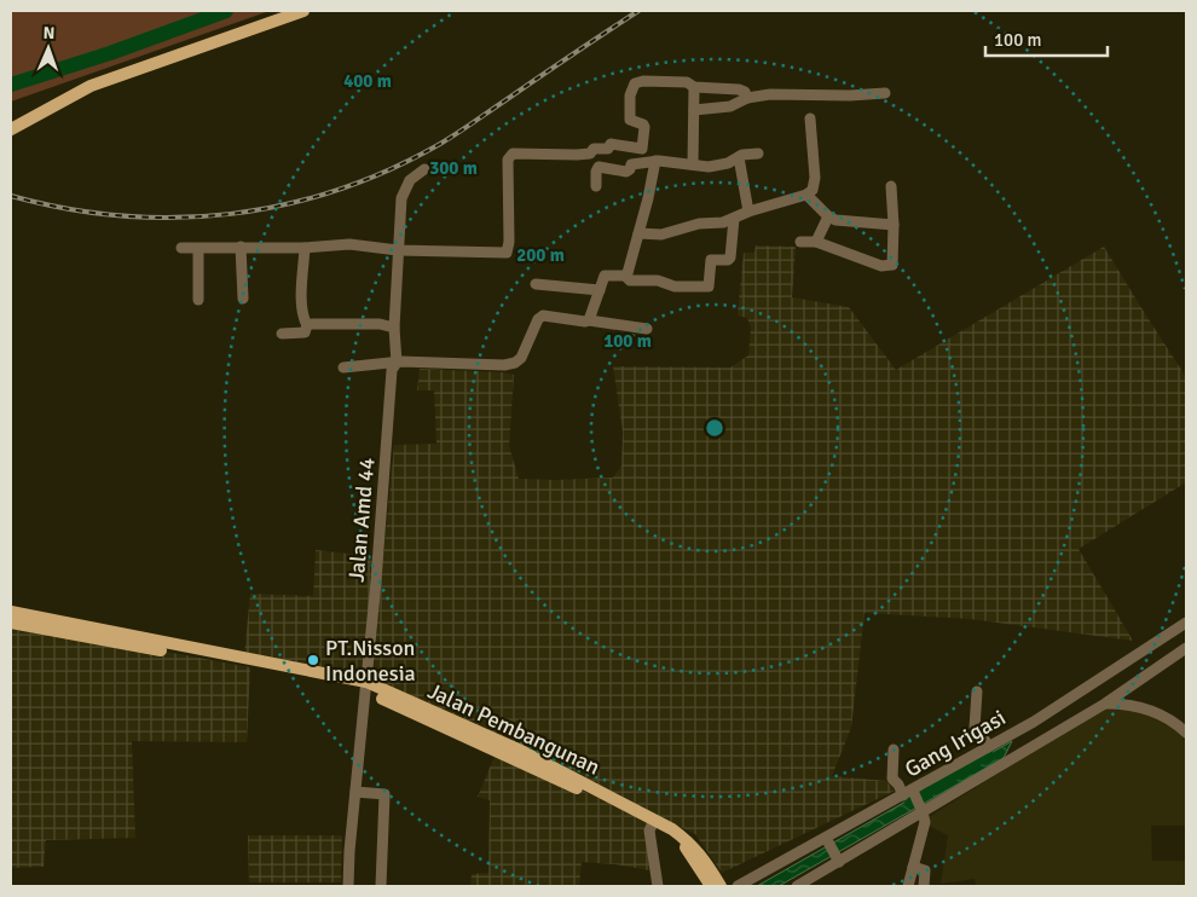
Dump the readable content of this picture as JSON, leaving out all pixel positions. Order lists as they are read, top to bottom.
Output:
{
  "streets": {
    "main road": ["Jalan Pembangunan"],
    "street": ["Jalan Amd 44", "Gang Irigasi"]
  },
  "crossings": [
    ["Jalan Amd 44", "Jalan Pembangunan"]
  ],
  "places": ["PT.Nisson Indonesia"],
  "scale_bar": "100 m",
  "north": "top",
  "rings": [
    "400 m",
    "300 m",
    "200 m",
    "100 m"
  ]
}
